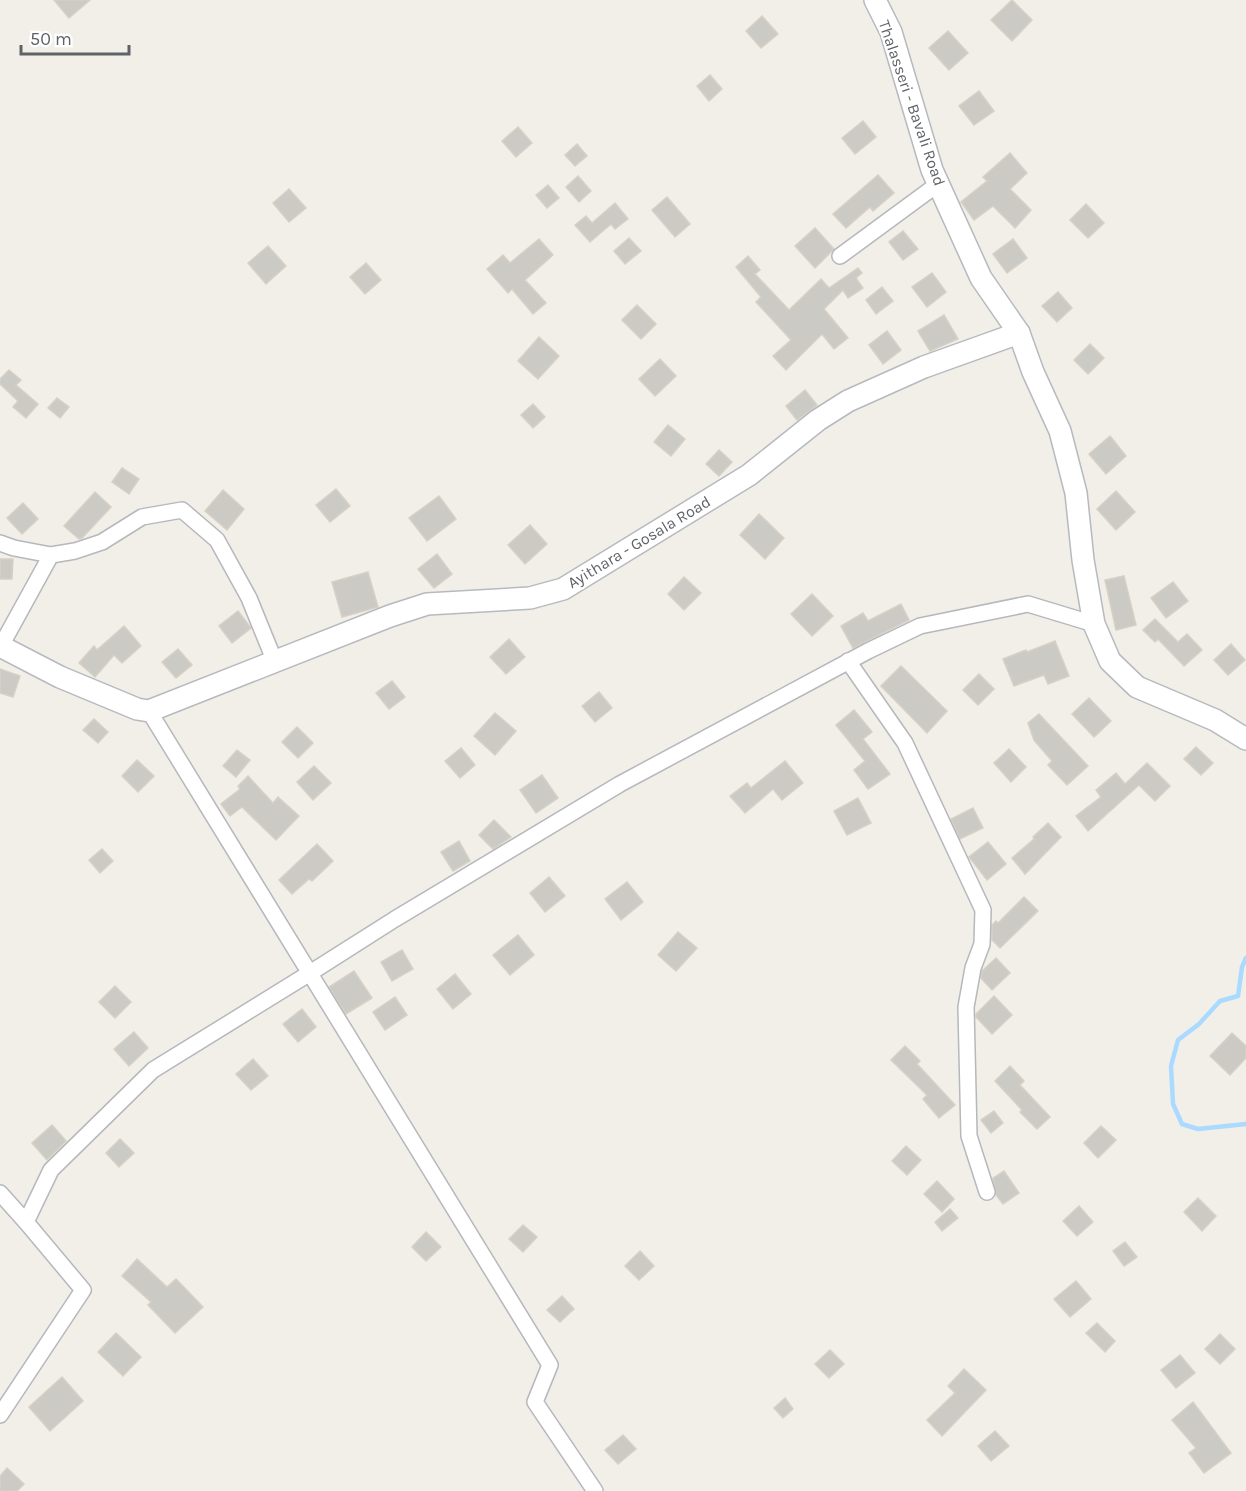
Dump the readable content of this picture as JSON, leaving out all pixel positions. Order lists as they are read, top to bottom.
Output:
{
  "streets": {
    "main road": ["Thalasseri - Bavali Road", "Ayithara - Gosala Road"]
  },
  "crossings": [
    ["Thalasseri - Bavali Road", "Ayithara - Gosala Road"]
  ],
  "scale_bar": "50 m"
}
